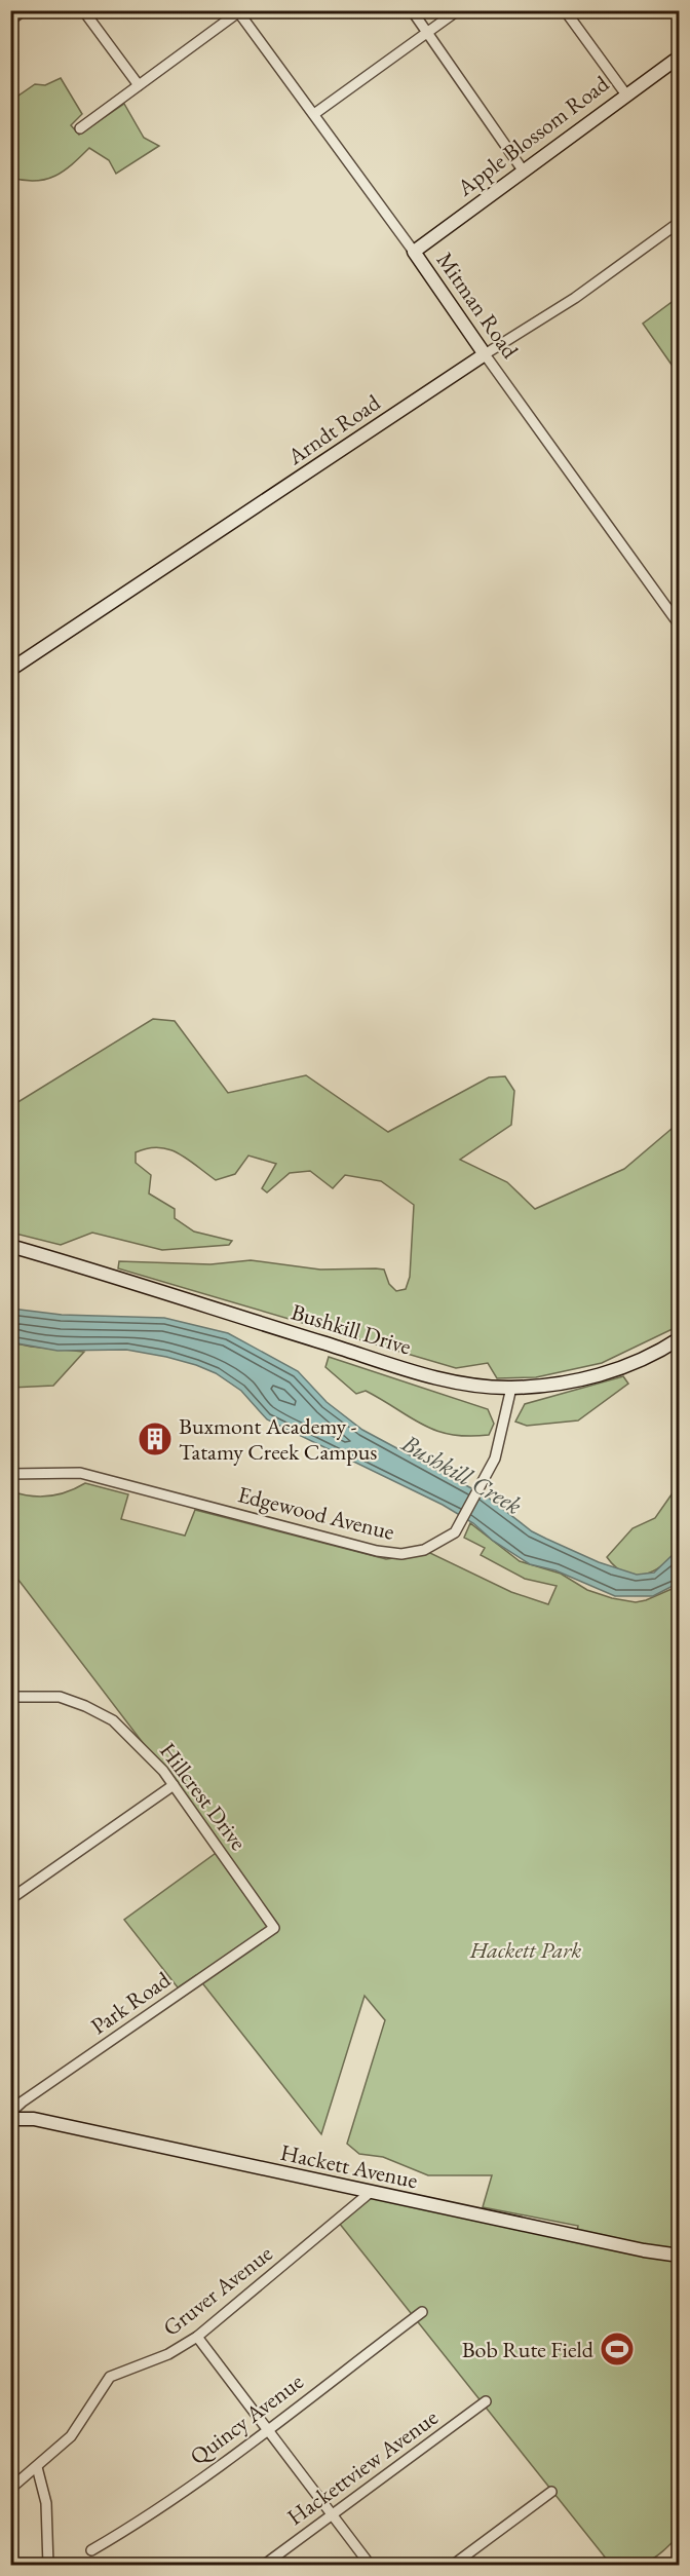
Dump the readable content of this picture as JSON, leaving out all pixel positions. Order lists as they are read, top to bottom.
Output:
{
  "streets": {
    "main road": [
      "Apple Blossom Road",
      "Mitman Road",
      "Arndt Road",
      "Bushkill Drive",
      "Hackett Avenue"
    ],
    "street": [
      "Edgewood Avenue",
      "Hillcrest Drive",
      "Park Road",
      "Gruver Avenue",
      "Quincy Avenue",
      "Hackettview Avenue"
    ]
  },
  "crossings": [
    ["Apple Blossom Road", "Mitman Road"],
    ["Mitman Road", "Arndt Road"],
    ["Bushkill Drive", "Edgewood Avenue"],
    ["Hillcrest Drive", "Park Road"],
    ["Hackett Avenue", "Gruver Avenue"]
  ],
  "water": ["Bushkill Creek"],
  "parks": ["Hackett Park"],
  "places": {
    "building": ["Buxmont Academy - Tatamy Creek Campus"],
    "sports": ["Bob Rute Field"]
  }
}
